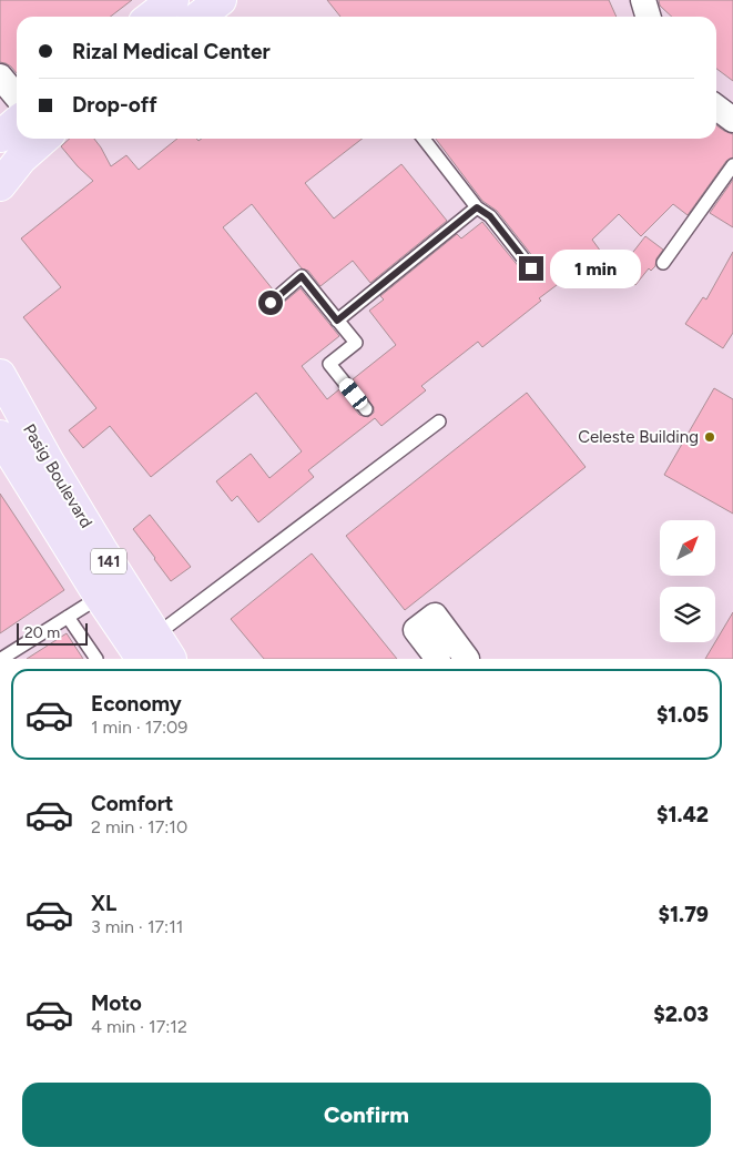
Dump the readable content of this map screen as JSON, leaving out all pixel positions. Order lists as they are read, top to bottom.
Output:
{
  "streets": {
    "main road": ["Pasig Boulevard", "141"]
  },
  "places": ["Celeste Building"],
  "scale_bar": "20 m",
  "north": "top right",
  "page": {
    "banner": ["Rizal Medical Center", "Drop-off"],
    "bubble": "1 min",
    "scale": "20 m",
    "list": [
      {
        "name": "Economy",
        "note": "1 min · 17:09",
        "value": "$1.05"
      },
      {
        "name": "Comfort",
        "note": "2 min · 17:10",
        "value": "$1.42"
      },
      {
        "name": "XL",
        "note": "3 min · 17:11",
        "value": "$1.79"
      },
      {
        "name": "Moto",
        "note": "4 min · 17:12",
        "value": "$2.03"
      }
    ],
    "buttons": "Confirm"
  }
}
